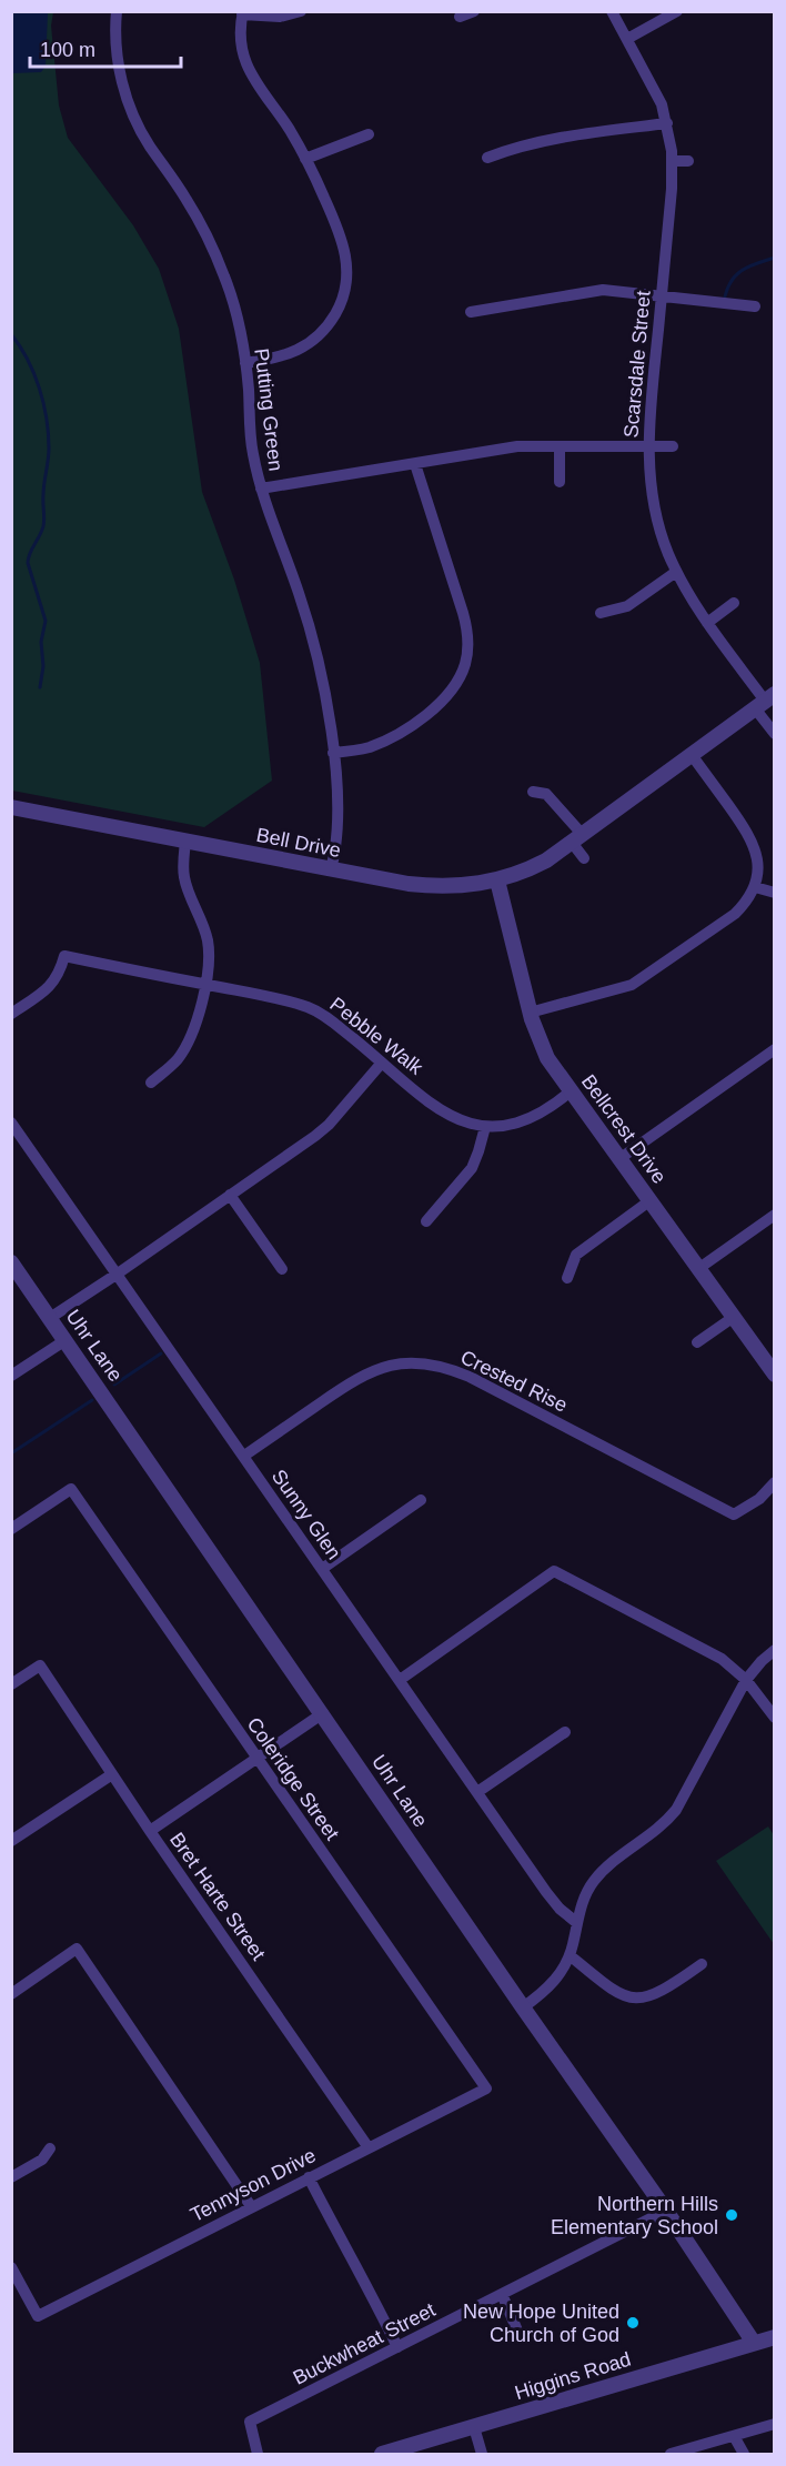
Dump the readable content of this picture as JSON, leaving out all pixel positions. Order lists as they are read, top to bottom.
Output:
{
  "streets": {
    "street": [
      "Scarsdale Street",
      "Putting Green",
      "Bell Drive",
      "Pebble Walk",
      "Bellcrest Drive",
      "Uhr Lane",
      "Crested Rise",
      "Sunny Glen",
      "Coleridge Street",
      "Bret Harte Street",
      "Tennyson Drive",
      "Buckwheat Street",
      "Higgins Road"
    ]
  },
  "crossings": [
    ["Scarsdale Street", "Bell Drive"],
    ["Putting Green", "Bell Drive"],
    ["Bell Drive", "Bellcrest Drive"],
    ["Pebble Walk", "Bellcrest Drive"],
    ["Uhr Lane", "Buckwheat Street"],
    ["Uhr Lane", "Higgins Road"],
    ["Crested Rise", "Sunny Glen"],
    ["Coleridge Street", "Tennyson Drive"],
    ["Bret Harte Street", "Tennyson Drive"]
  ],
  "places": ["Northern Hills Elementary School", "New Hope United Church of God"],
  "scale_bar": "100 m"
}
